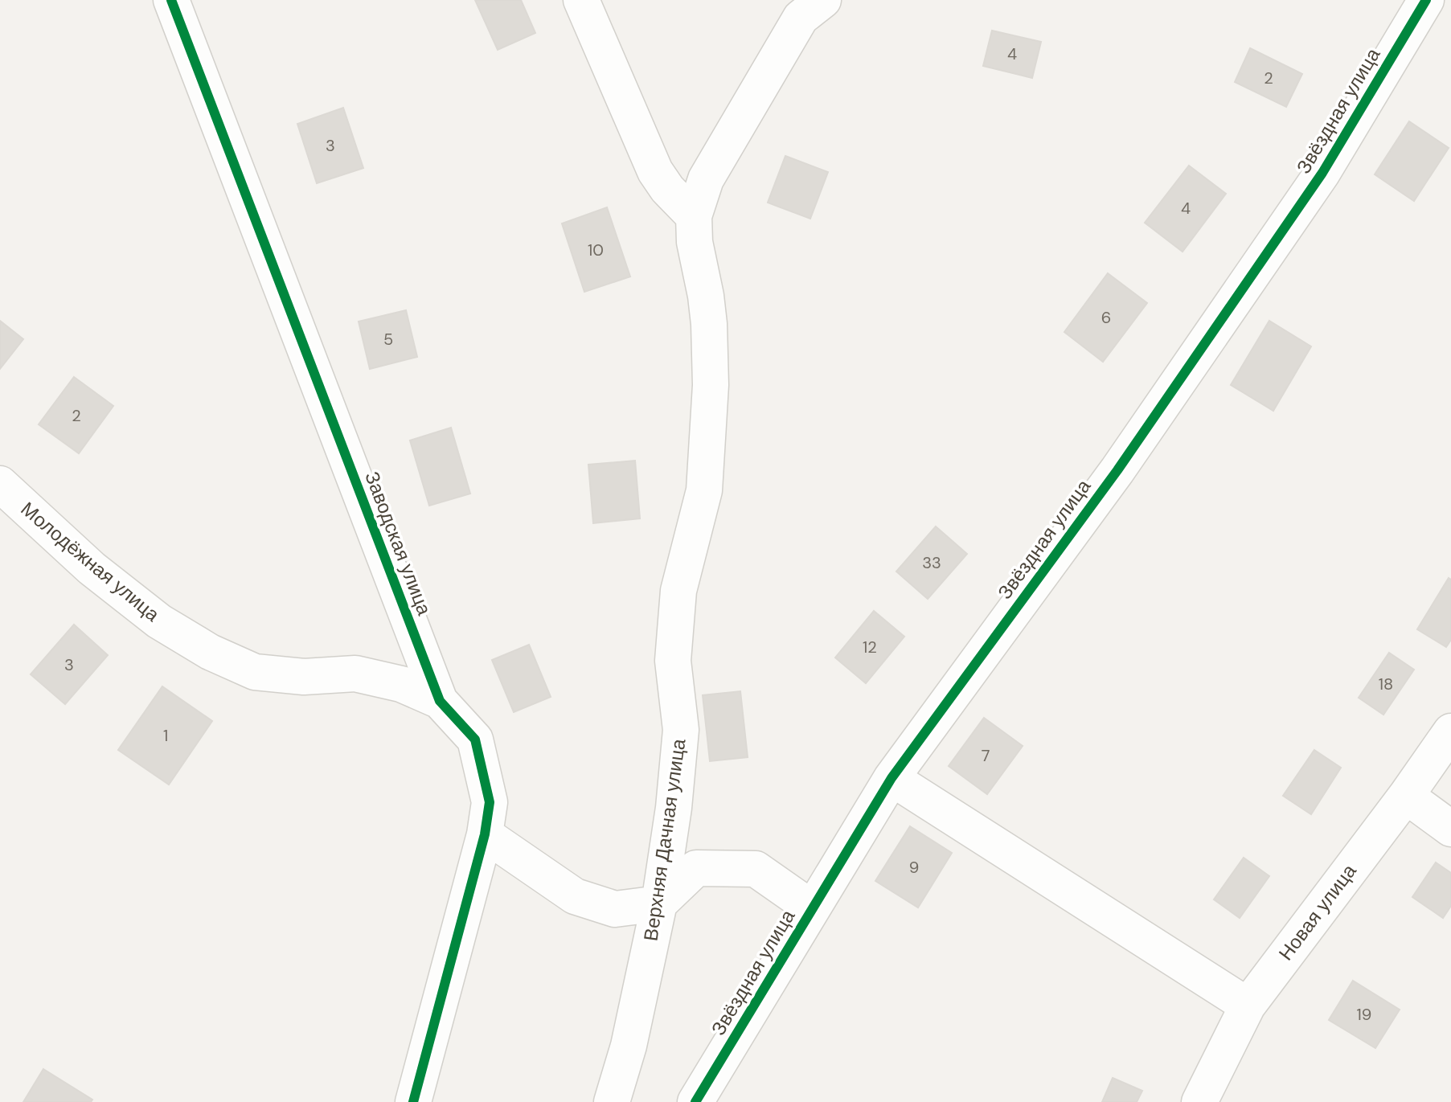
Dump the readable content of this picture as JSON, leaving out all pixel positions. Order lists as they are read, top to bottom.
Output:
{
  "streets": {
    "street": [
      "Звёздная улица",
      "Заводская улица",
      "Молодёжная улица",
      "Верхняя Дачная улица",
      "Новая улица"
    ]
  },
  "crossings": [
    ["Заводская улица", "Молодёжная улица"]
  ],
  "house_numbers": [
    "4",
    "2",
    "3",
    "4",
    "10",
    "6",
    "5",
    "2",
    "33",
    "12",
    "3",
    "18",
    "1",
    "7",
    "9",
    "19"
  ]
}
